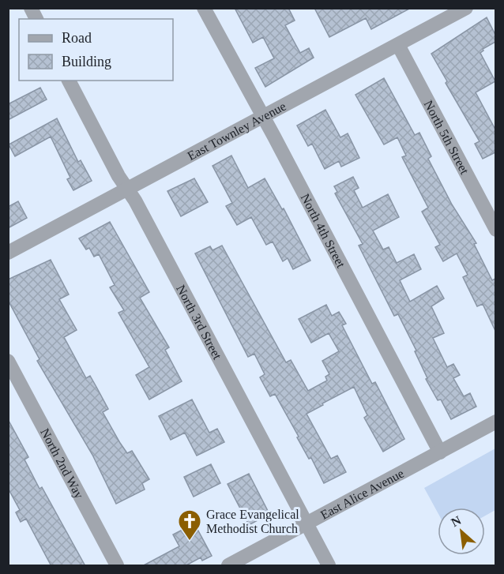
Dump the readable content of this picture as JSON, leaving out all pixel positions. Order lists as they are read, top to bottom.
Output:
{
  "streets": {
    "street": [
      "East Townley Avenue",
      "North 5th Street",
      "North 4th Street",
      "North 3rd Street",
      "North 2nd Way",
      "East Alice Avenue"
    ]
  },
  "crossings": [
    ["East Townley Avenue", "North 5th Street"],
    ["East Townley Avenue", "North 4th Street"],
    ["East Townley Avenue", "North 3rd Street"],
    ["North 4th Street", "East Alice Avenue"],
    ["North 3rd Street", "East Alice Avenue"]
  ],
  "places": {
    "church": ["Grace Evangelical Methodist Church"]
  },
  "legend": ["Road", "Building"],
  "north": "top left"
}
